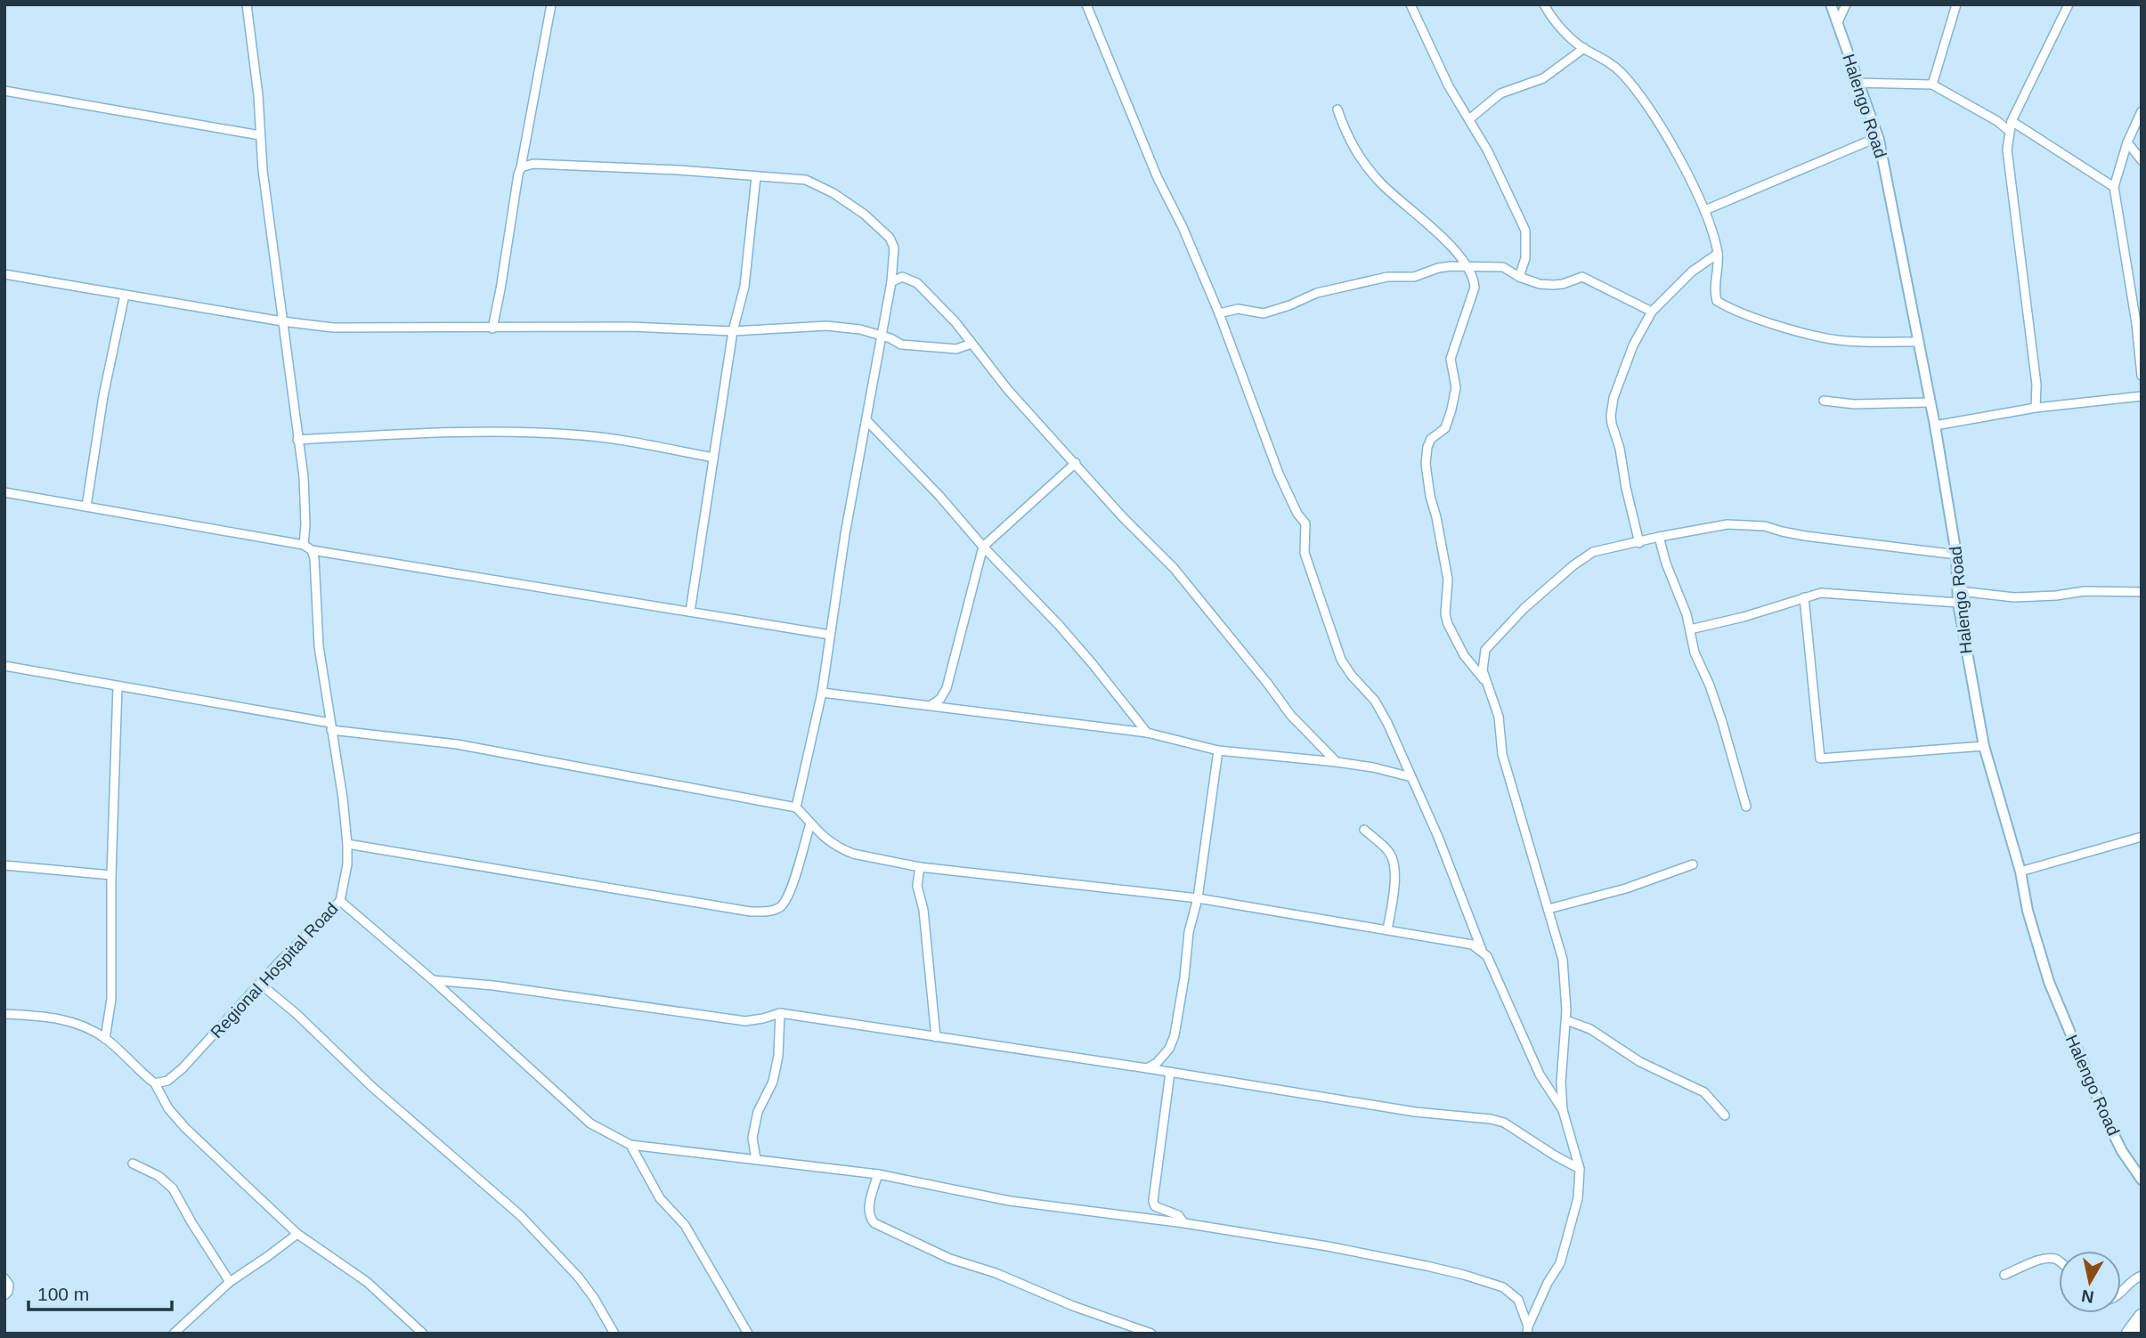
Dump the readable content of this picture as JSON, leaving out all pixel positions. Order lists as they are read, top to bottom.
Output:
{
  "streets": {
    "street": ["Halengo Road", "Regional Hospital Road"]
  },
  "scale_bar": "100 m",
  "north": "bottom"
}
